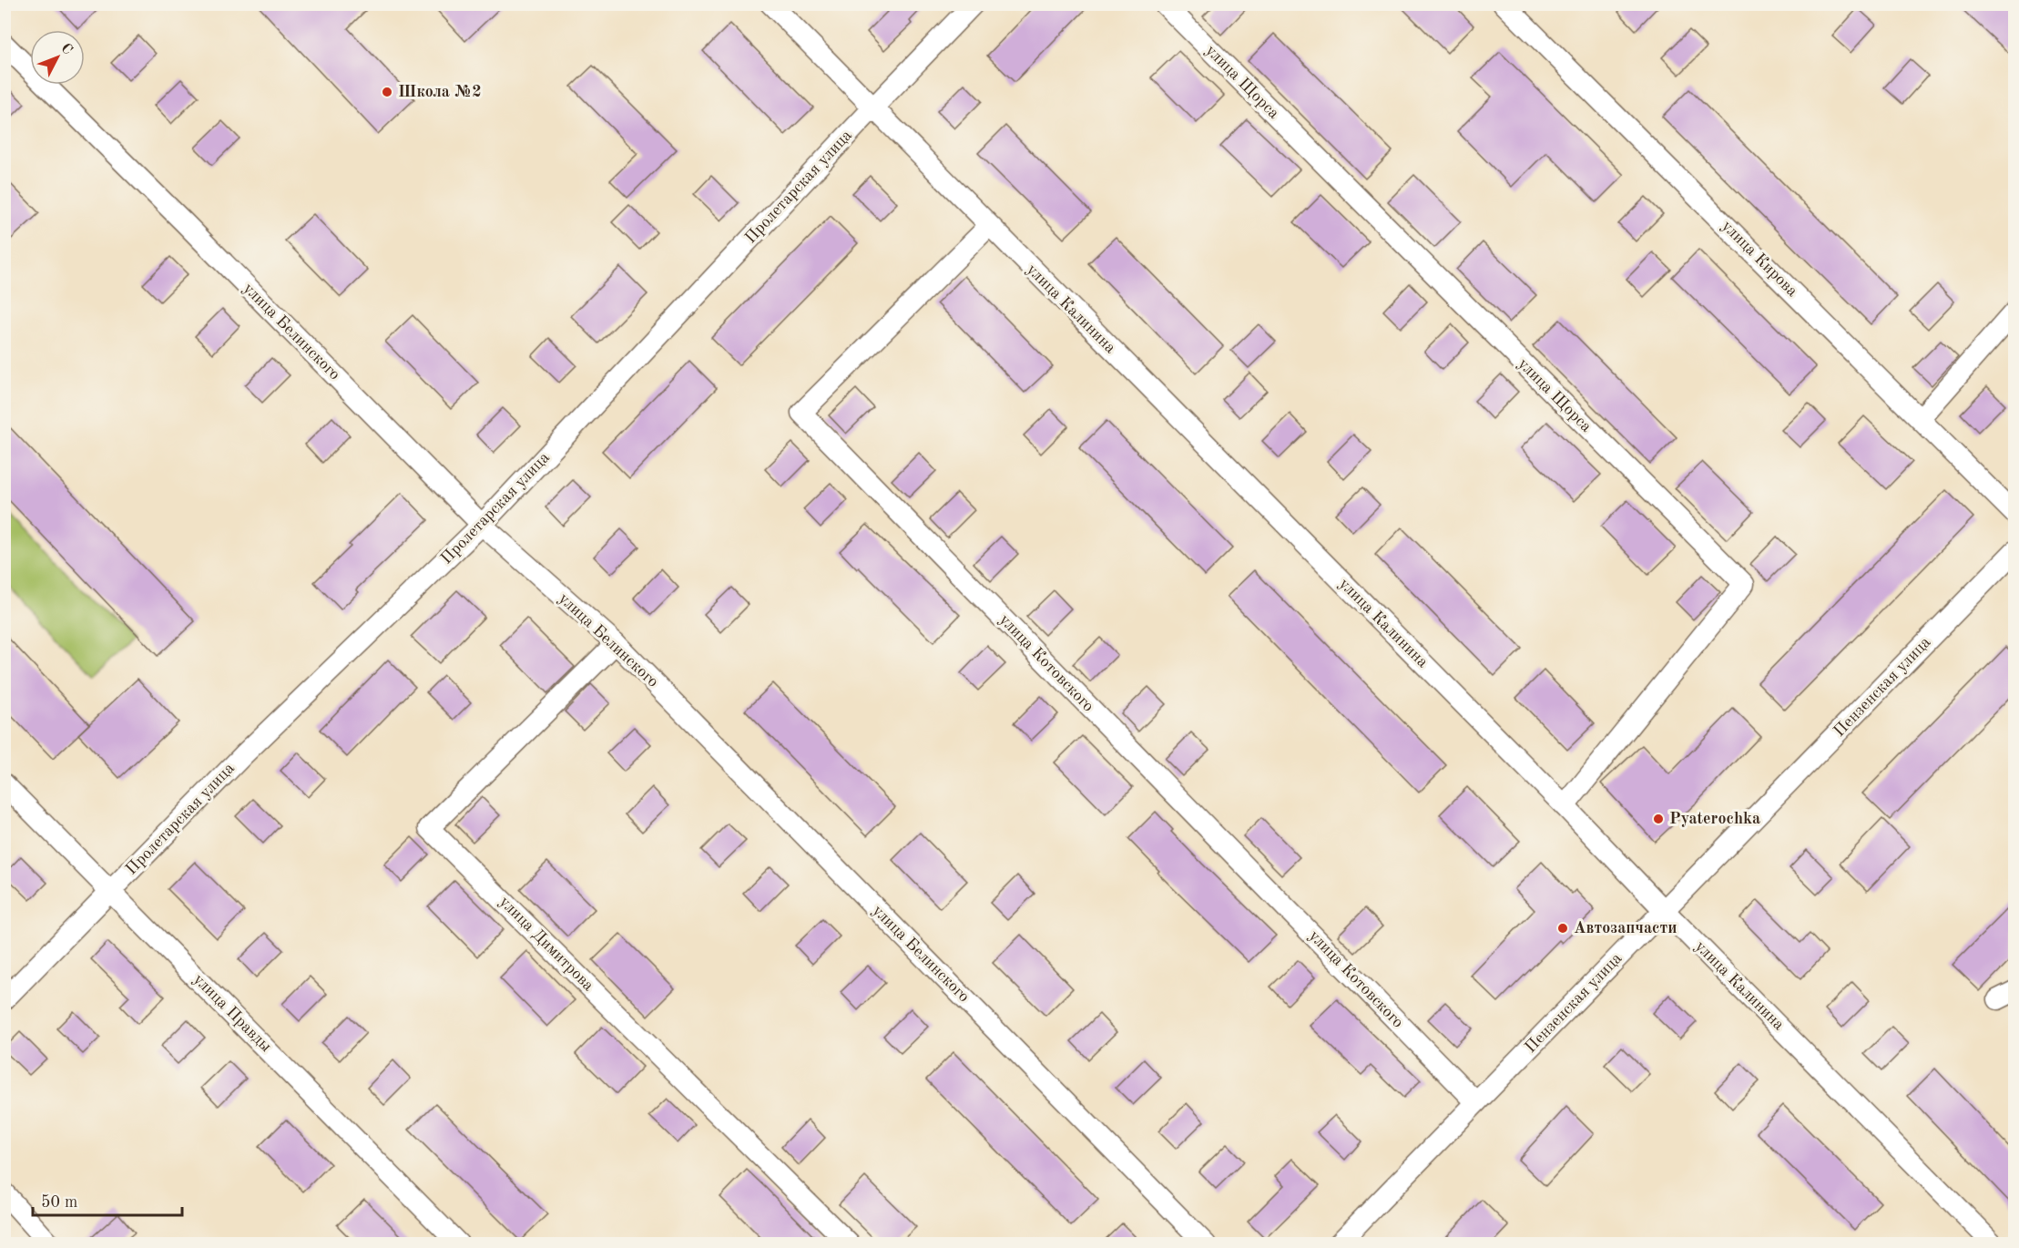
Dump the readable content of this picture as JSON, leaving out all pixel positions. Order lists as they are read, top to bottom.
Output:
{
  "streets": {
    "street": [
      "улица Щорса",
      "Пролетарская улица",
      "улица Кирова",
      "улица Калинина",
      "улица Белинского",
      "улица Котовского",
      "Пензенская улица",
      "улица Димитрова",
      "улица Правды"
    ]
  },
  "crossings": [
    ["улица Щорса", "улица Калинина"],
    ["Пролетарская улица", "улица Калинина"],
    ["Пролетарская улица", "улица Белинского"],
    ["Пролетарская улица", "улица Правды"],
    ["улица Калинина", "улица Котовского"],
    ["улица Калинина", "Пензенская улица"],
    ["улица Белинского", "улица Димитрова"],
    ["улица Котовского", "Пензенская улица"]
  ],
  "places": ["Школа №2", "Pyaterochka", "Автозапчасти"],
  "scale_bar": "50 m",
  "north": "top right"
}
